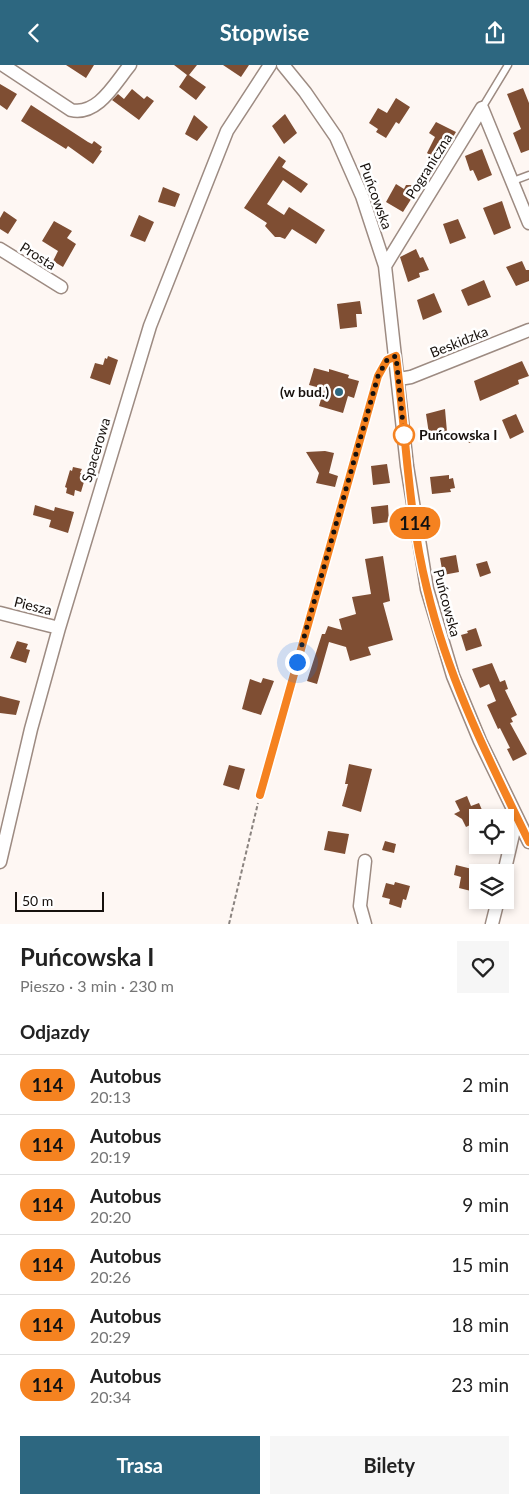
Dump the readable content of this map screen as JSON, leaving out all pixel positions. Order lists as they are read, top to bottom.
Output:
{
  "streets": {
    "street": [
      "Pograniczna",
      "Puńcowska",
      "Prosta",
      "Beskidzka",
      "Spacerowa",
      "Piesza"
    ]
  },
  "crossings": [
    ["Pograniczna", "Puńcowska"],
    ["Puńcowska", "Beskidzka"],
    ["Spacerowa", "Piesza"]
  ],
  "places": ["(w bud.)", "Puńcowska I"],
  "lines": ["bus line 114"],
  "scale_bar": "50 m",
  "page": {
    "header": "Stopwise",
    "on_map": "114",
    "scale": "50 m",
    "heading": [
      ["Puńcowska I", "Pieszo · 3 min · 230 m"],
      "Odjazdy"
    ],
    "list": [
      {
        "mark": "114",
        "name": "Autobus",
        "note": "20:13",
        "value": "2 min"
      },
      {
        "mark": "114",
        "name": "Autobus",
        "note": "20:19",
        "value": "8 min"
      },
      {
        "mark": "114",
        "name": "Autobus",
        "note": "20:20",
        "value": "9 min"
      },
      {
        "mark": "114",
        "name": "Autobus",
        "note": "20:26",
        "value": "15 min"
      },
      {
        "mark": "114",
        "name": "Autobus",
        "note": "20:29",
        "value": "18 min"
      },
      {
        "mark": "114",
        "name": "Autobus",
        "note": "20:34",
        "value": "23 min"
      }
    ],
    "buttons": ["Trasa", "Bilety"]
  }
}
